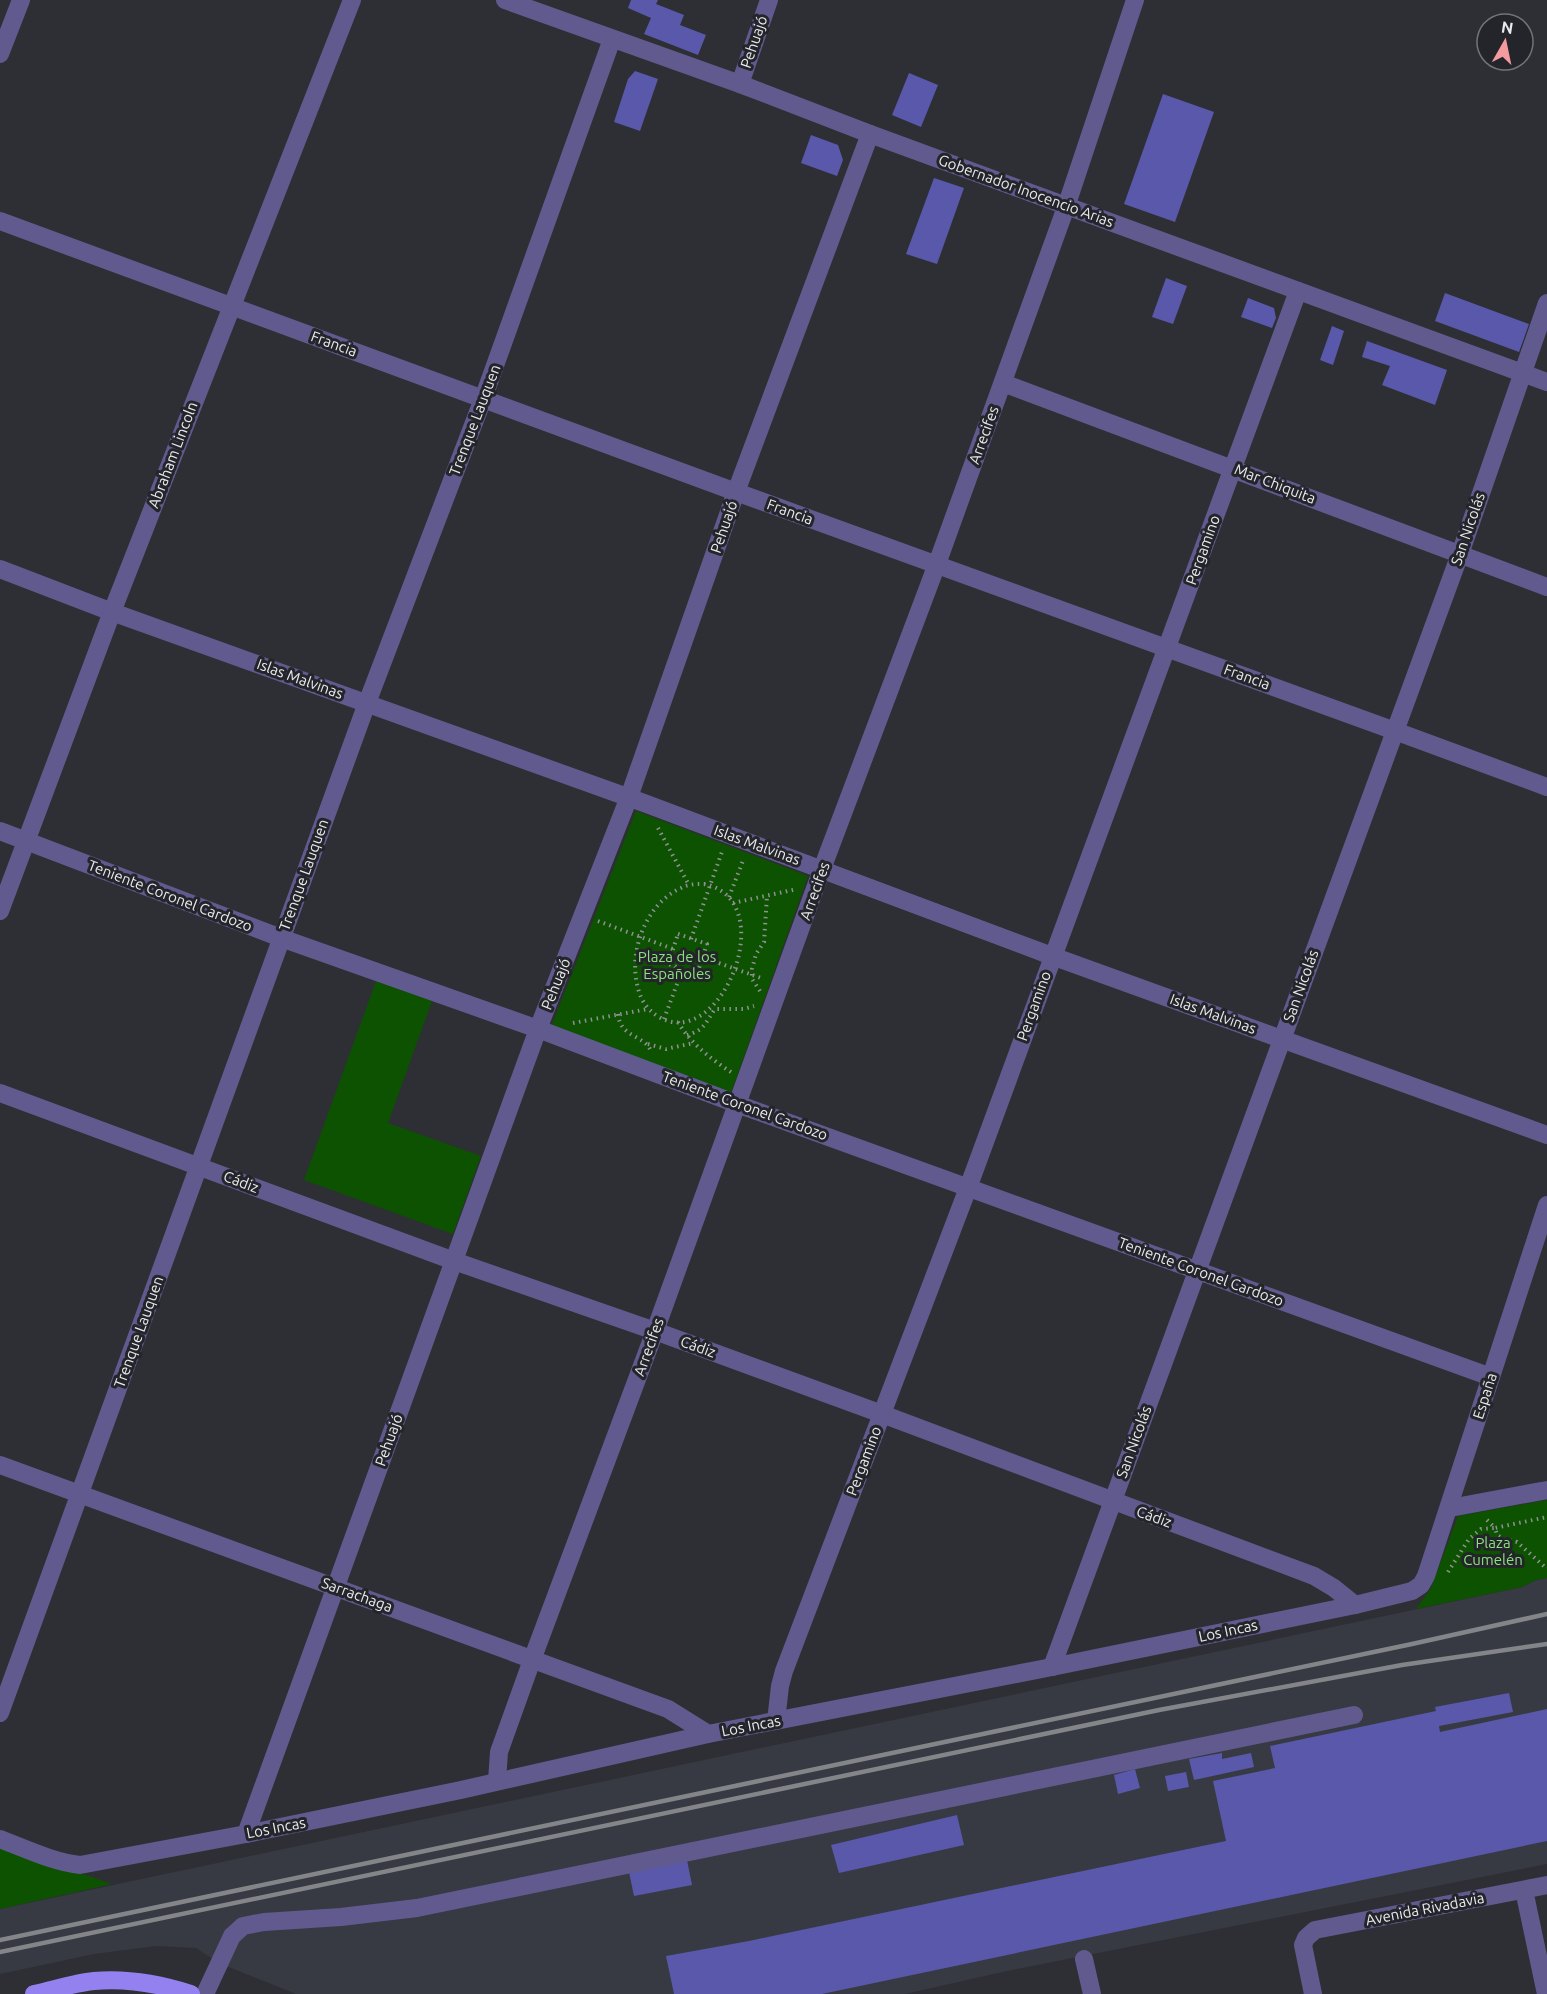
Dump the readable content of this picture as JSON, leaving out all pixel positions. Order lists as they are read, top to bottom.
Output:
{
  "streets": {
    "street": [
      "Pehuajó",
      "Gobernador Inocencio Arias",
      "Francia",
      "Trenque Lauquen",
      "Arrecifes",
      "Abraham Lincoln",
      "Mar Chiquita",
      "San Nicolás",
      "Pergamino",
      "Islas Malvinas",
      "Teniente Coronel Cardozo",
      "Cádiz",
      "España",
      "Sarrachaga",
      "Los Incas",
      "Avenida Rivadavia"
    ]
  },
  "crossings": [
    ["Pehuajó", "Gobernador Inocencio Arias"],
    ["Pehuajó", "Francia"],
    ["Pehuajó", "Islas Malvinas"],
    ["Pehuajó", "Teniente Coronel Cardozo"],
    ["Pehuajó", "Cádiz"],
    ["Pehuajó", "Sarrachaga"],
    ["Pehuajó", "Los Incas"],
    ["Gobernador Inocencio Arias", "Trenque Lauquen"],
    ["Gobernador Inocencio Arias", "Arrecifes"],
    ["Gobernador Inocencio Arias", "San Nicolás"],
    ["Gobernador Inocencio Arias", "Pergamino"],
    ["Francia", "Trenque Lauquen"],
    ["Francia", "Arrecifes"],
    ["Francia", "Abraham Lincoln"],
    ["Francia", "San Nicolás"],
    ["Francia", "Pergamino"],
    ["Trenque Lauquen", "Islas Malvinas"],
    ["Trenque Lauquen", "Teniente Coronel Cardozo"],
    ["Trenque Lauquen", "Cádiz"],
    ["Trenque Lauquen", "Sarrachaga"],
    ["Arrecifes", "Mar Chiquita"],
    ["Arrecifes", "Islas Malvinas"],
    ["Arrecifes", "Teniente Coronel Cardozo"],
    ["Arrecifes", "Cádiz"],
    ["Arrecifes", "Sarrachaga"],
    ["Arrecifes", "Los Incas"],
    ["Abraham Lincoln", "Islas Malvinas"],
    ["Abraham Lincoln", "Teniente Coronel Cardozo"],
    ["Mar Chiquita", "San Nicolás"],
    ["Mar Chiquita", "Pergamino"],
    ["San Nicolás", "Islas Malvinas"],
    ["San Nicolás", "Teniente Coronel Cardozo"],
    ["San Nicolás", "Cádiz"],
    ["San Nicolás", "Los Incas"],
    ["Pergamino", "Islas Malvinas"],
    ["Pergamino", "Teniente Coronel Cardozo"],
    ["Pergamino", "Cádiz"],
    ["Pergamino", "Los Incas"],
    ["Teniente Coronel Cardozo", "España"],
    ["Cádiz", "Los Incas"],
    ["España", "Los Incas"],
    ["Sarrachaga", "Los Incas"]
  ],
  "parks": ["Plaza de los Españoles", "Plaza Cumelén"],
  "north": "top"
}
